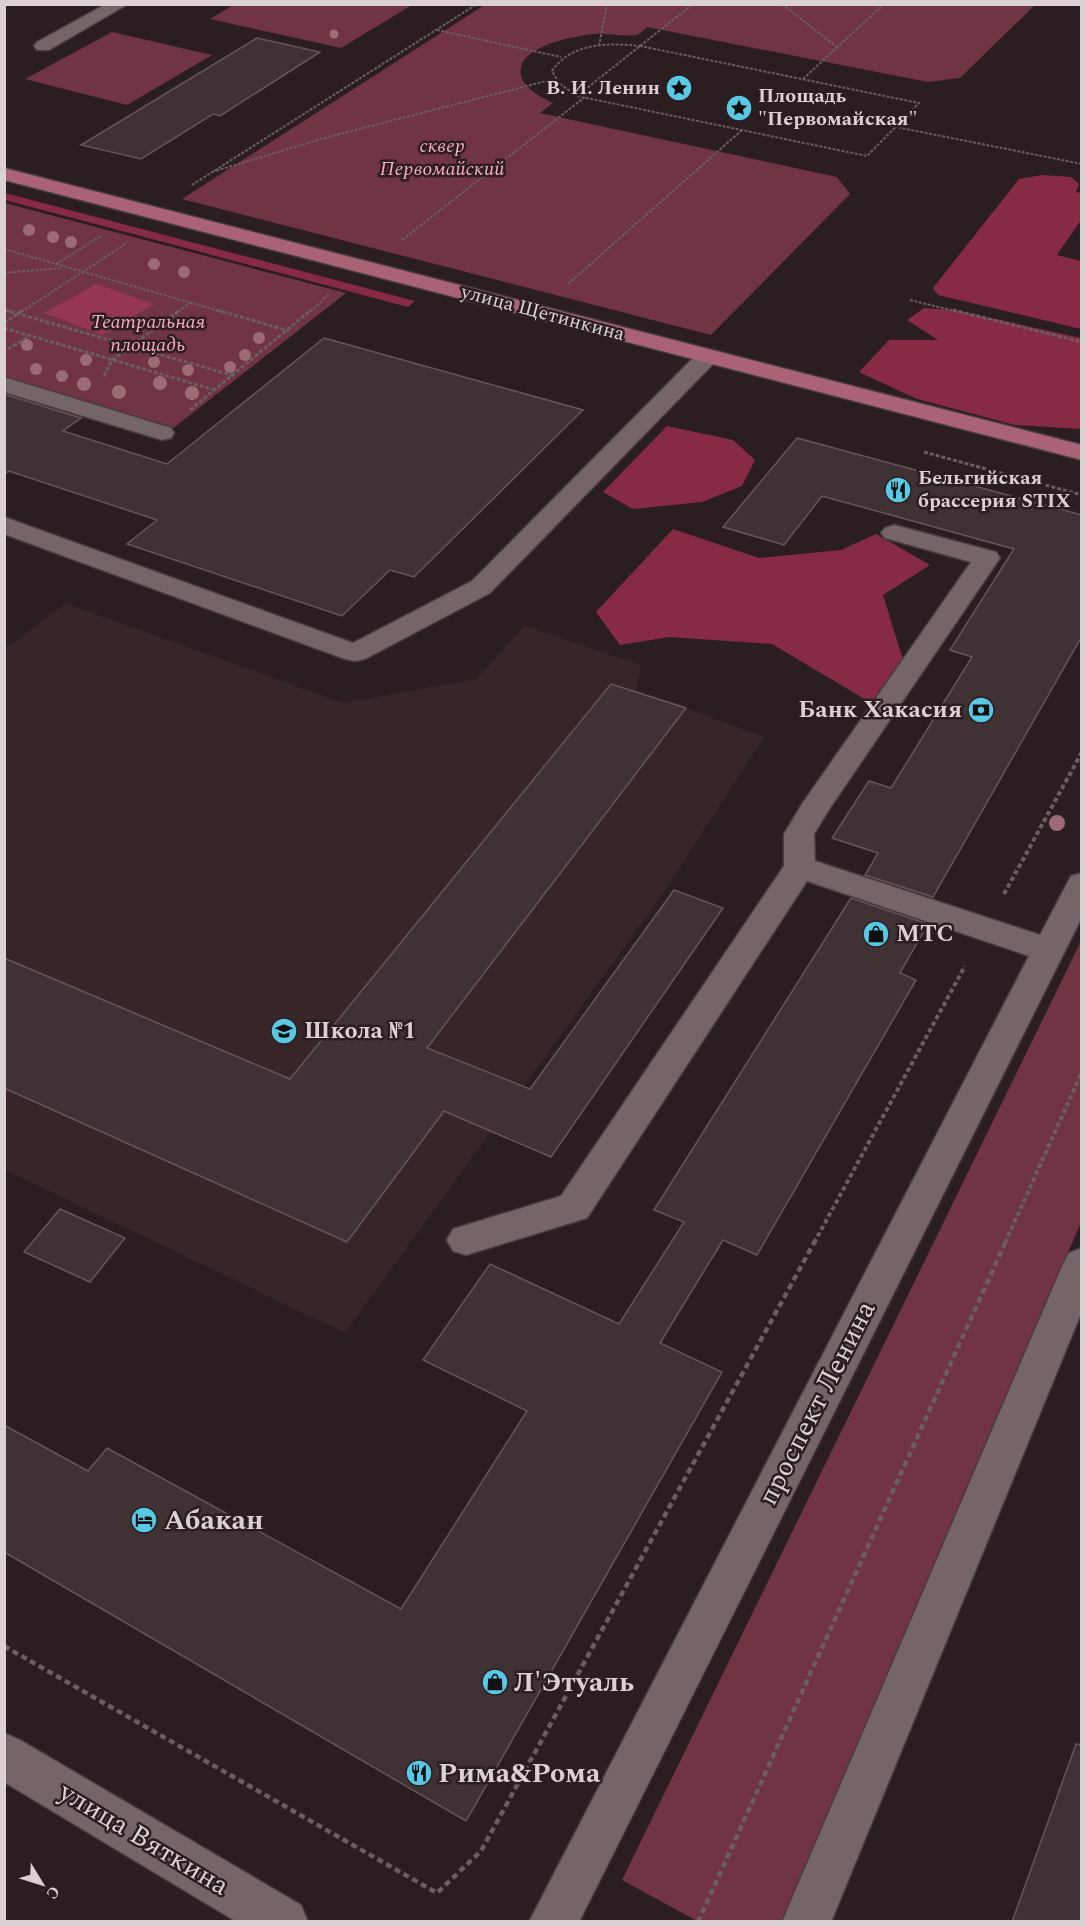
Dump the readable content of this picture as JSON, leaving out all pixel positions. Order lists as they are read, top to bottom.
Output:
{
  "streets": {
    "main road": ["улица Щетинкина"],
    "street": ["проспект Ленина", "улица Вяткина"]
  },
  "parks": ["сквер Первомайский", "Театральная площадь"],
  "places": {
    "place": ["В. И. Ленин", "Площадь \"Первомайская\""],
    "restaurant": ["Бельгийская брассерия STIX", "Рима&Рома"],
    "bank": ["Банк Хакасия"],
    "shop": ["МТС", "Л'Этуаль"],
    "school or university": ["Школа №1"],
    "hotel": ["Абакан"]
  },
  "north": "bottom right"
}
